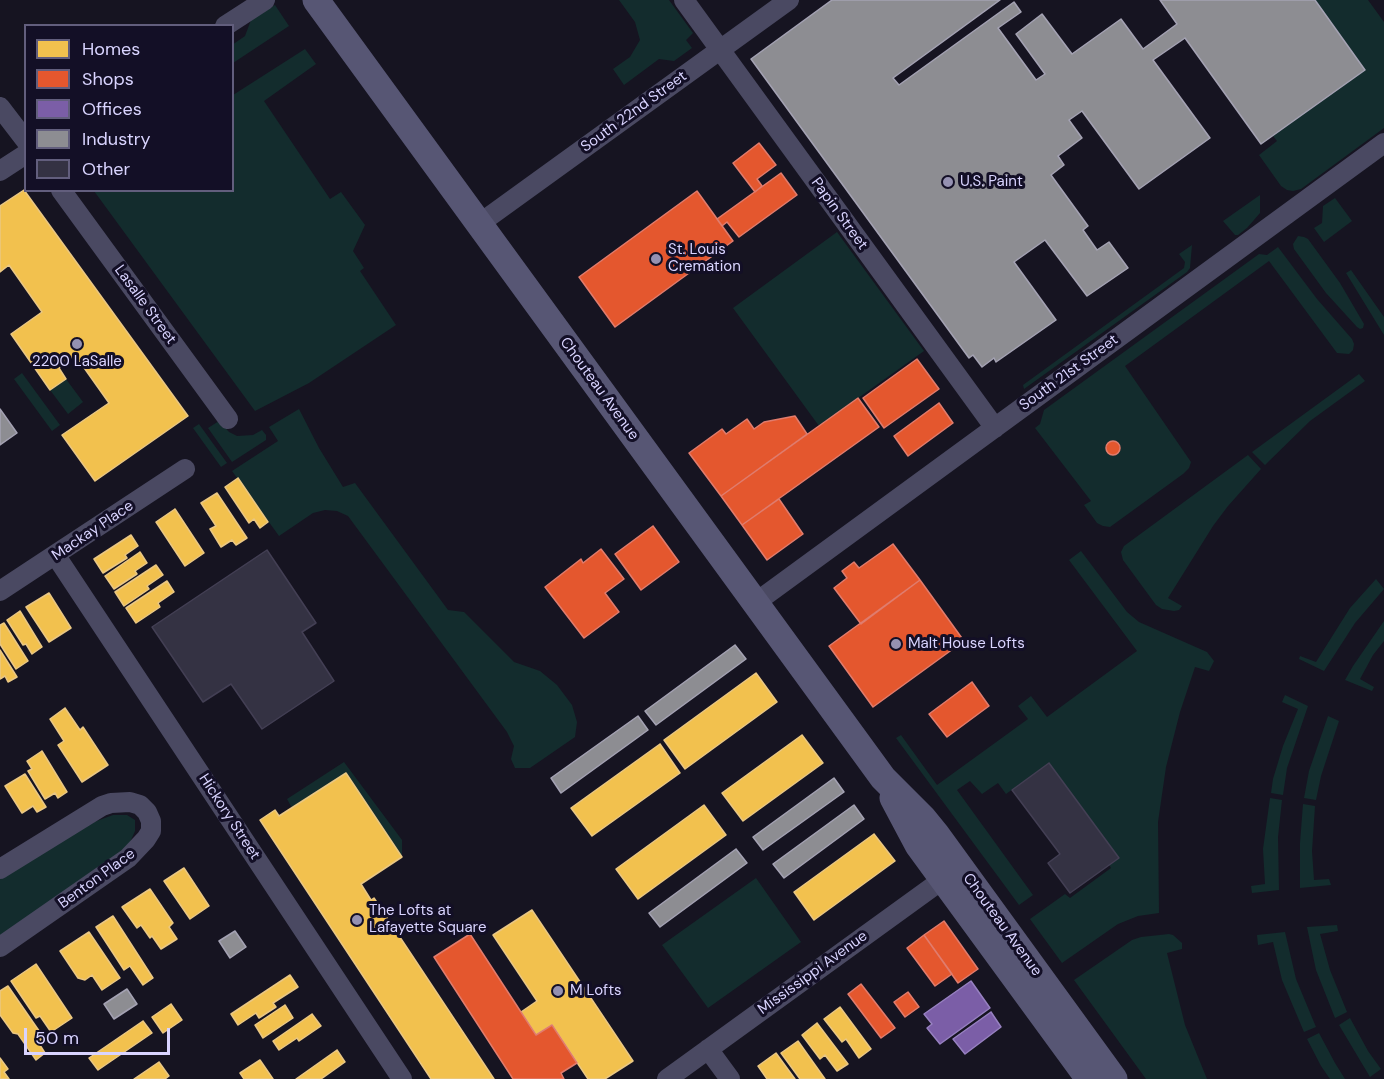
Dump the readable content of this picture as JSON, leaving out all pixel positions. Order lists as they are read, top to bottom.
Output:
{
  "streets": {
    "main road": ["Chouteau Avenue"],
    "street": [
      "South 22nd Street",
      "Papin Street",
      "Lasalle Street",
      "South 21st Street",
      "Mackay Place",
      "Hickory Street",
      "Benton Place",
      "Mississippi Avenue"
    ]
  },
  "crossings": [
    ["South 22nd Street", "Papin Street"],
    ["South 22nd Street", "Chouteau Avenue"],
    ["Papin Street", "South 21st Street"],
    ["South 21st Street", "Chouteau Avenue"],
    ["Chouteau Avenue", "Mississippi Avenue"],
    ["Mackay Place", "Hickory Street"]
  ],
  "places": [
    "U.S. Paint",
    "St. Louis Cremation",
    "2200 LaSalle",
    "Malt House Lofts",
    "The Lofts at Lafayette Square",
    "M Lofts"
  ],
  "legend": [
    "Homes",
    "Shops",
    "Offices",
    "Industry",
    "Other"
  ],
  "scale_bar": "50 m"
}
